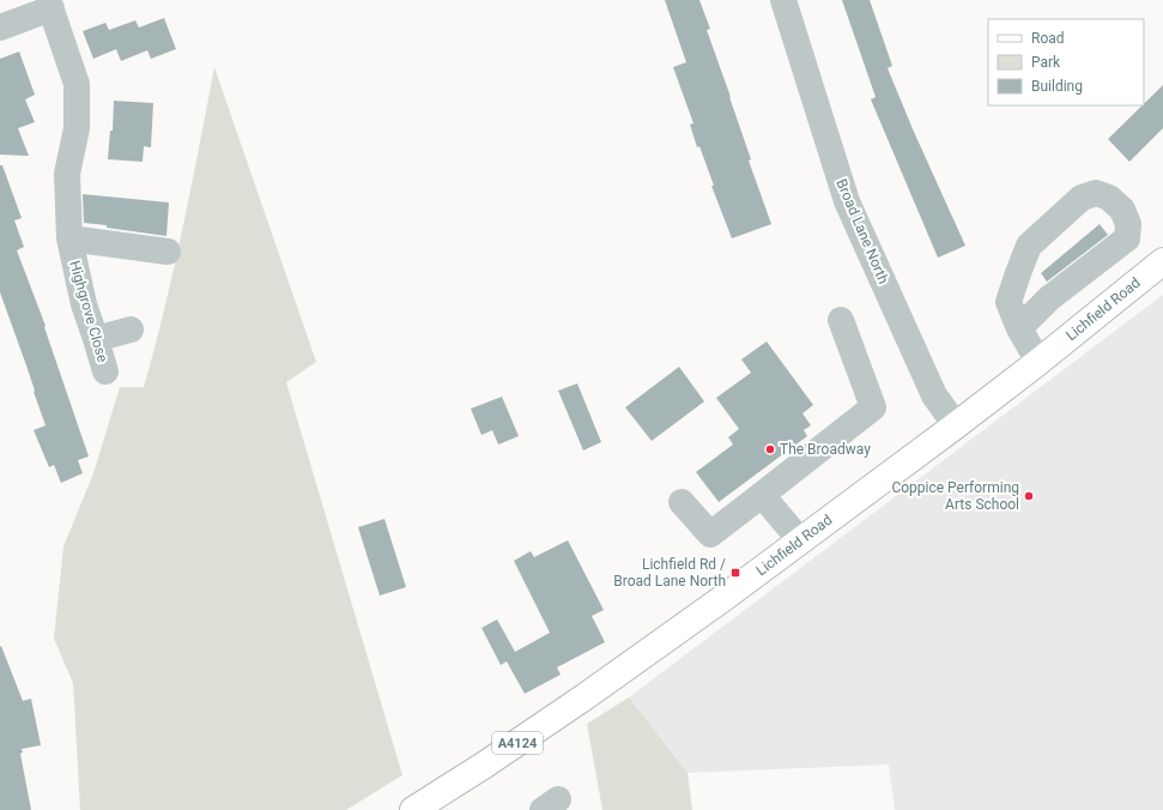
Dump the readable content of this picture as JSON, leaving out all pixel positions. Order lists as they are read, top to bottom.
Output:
{
  "streets": {
    "main road": ["Lichfield Road", "A4124"],
    "street": ["Broad Lane North", "Highgrove Close"]
  },
  "crossings": [
    ["Broad Lane North", "Lichfield Road"]
  ],
  "places": {
    "other": ["The Broadway", "Coppice Performing Arts School"],
    "transit": ["Lichfield Rd / Broad Lane North"]
  },
  "legend": ["Road", "Park", "Building"]
}
